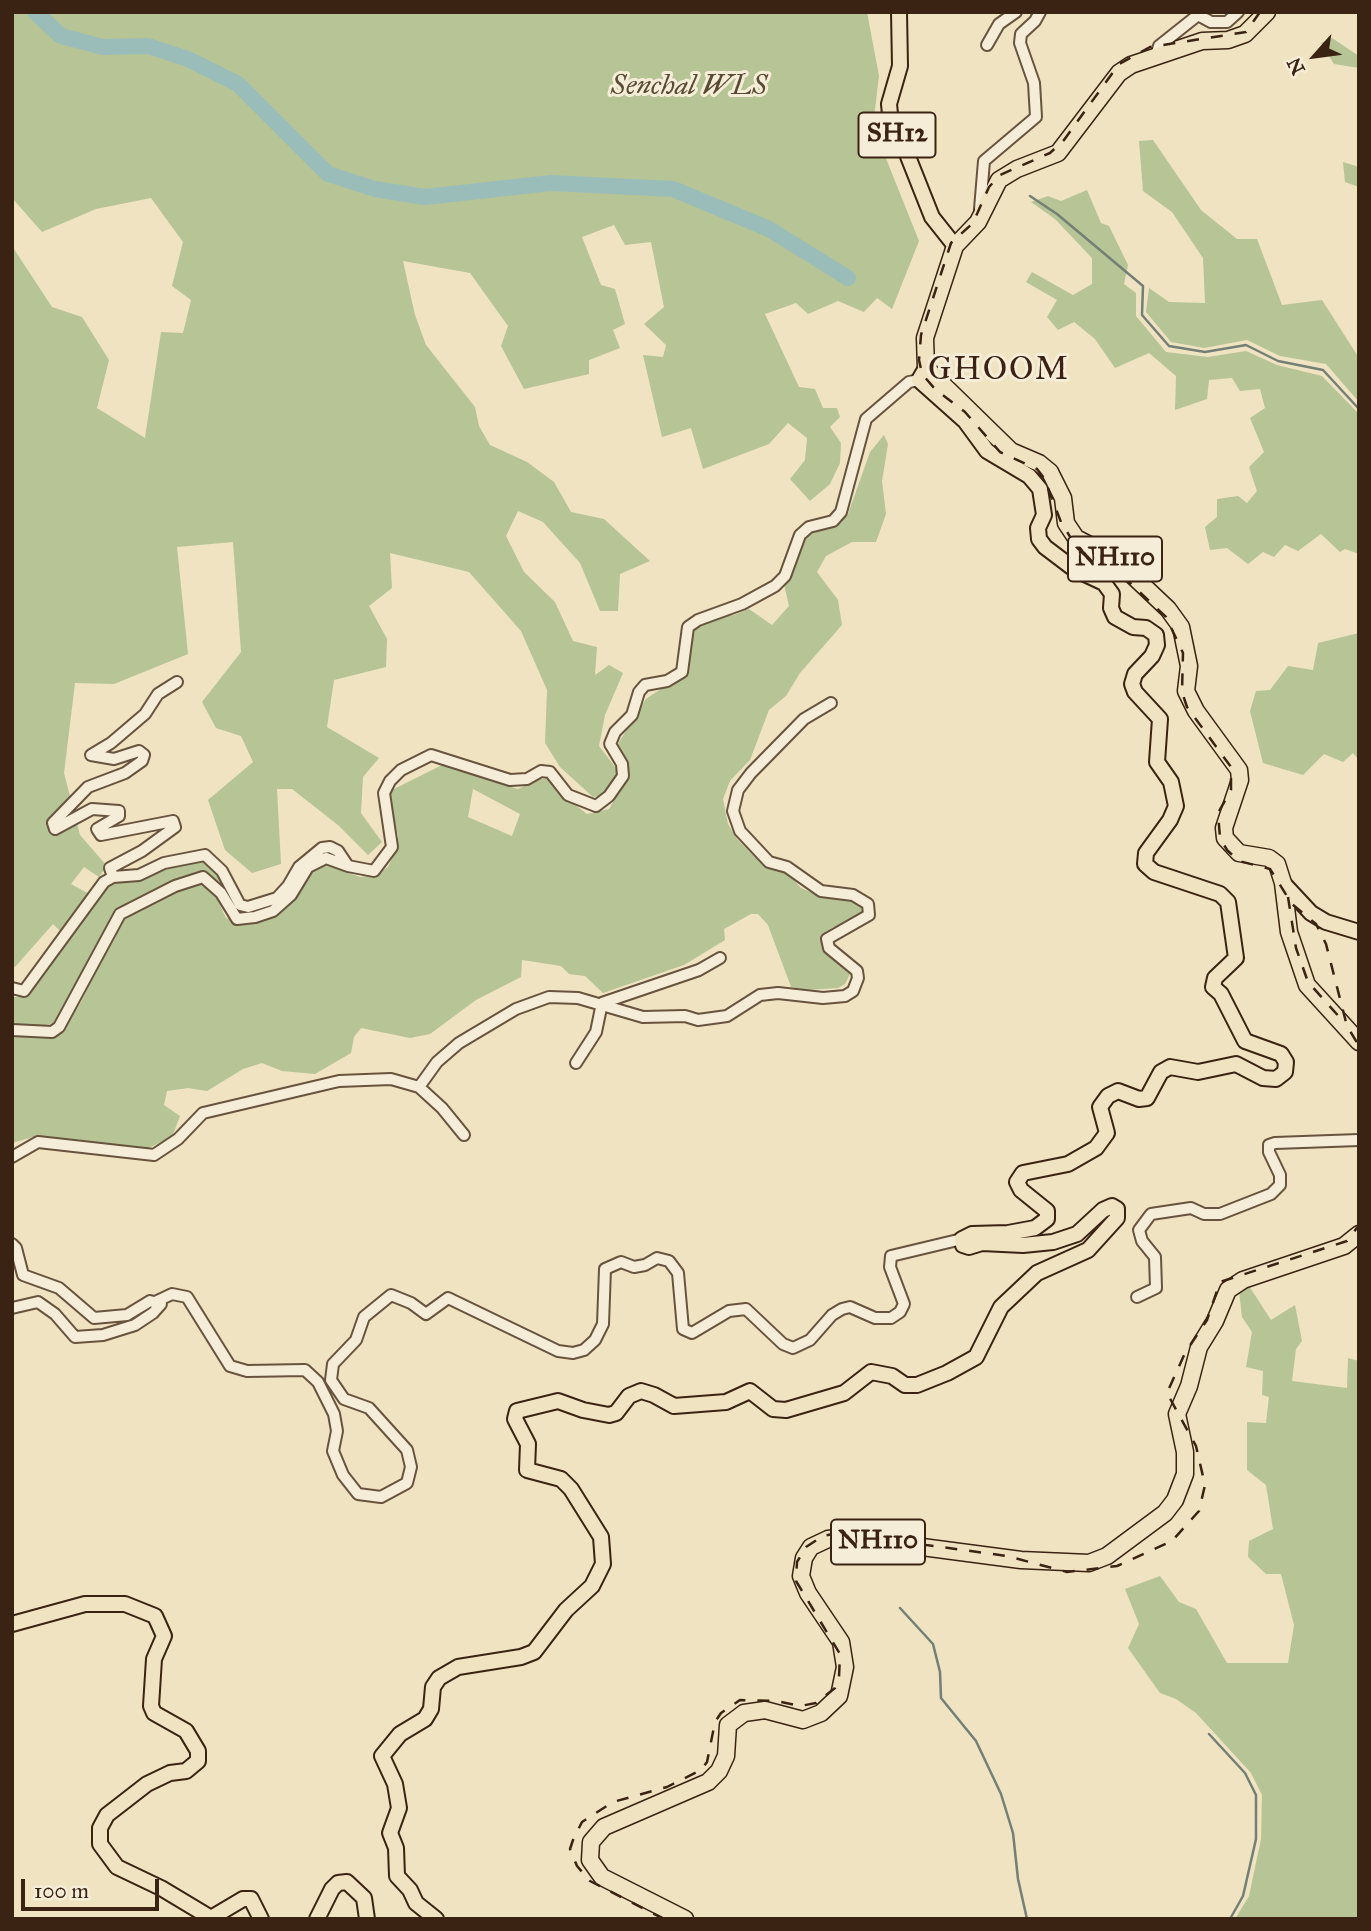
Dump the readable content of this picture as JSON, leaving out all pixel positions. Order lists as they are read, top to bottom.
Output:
{
  "streets": {
    "highway": ["NH110"],
    "main road": ["SH12"]
  },
  "districts": ["GHOOM"],
  "parks": ["Senchal WLS"],
  "scale_bar": "100 m",
  "north": "bottom left"
}
